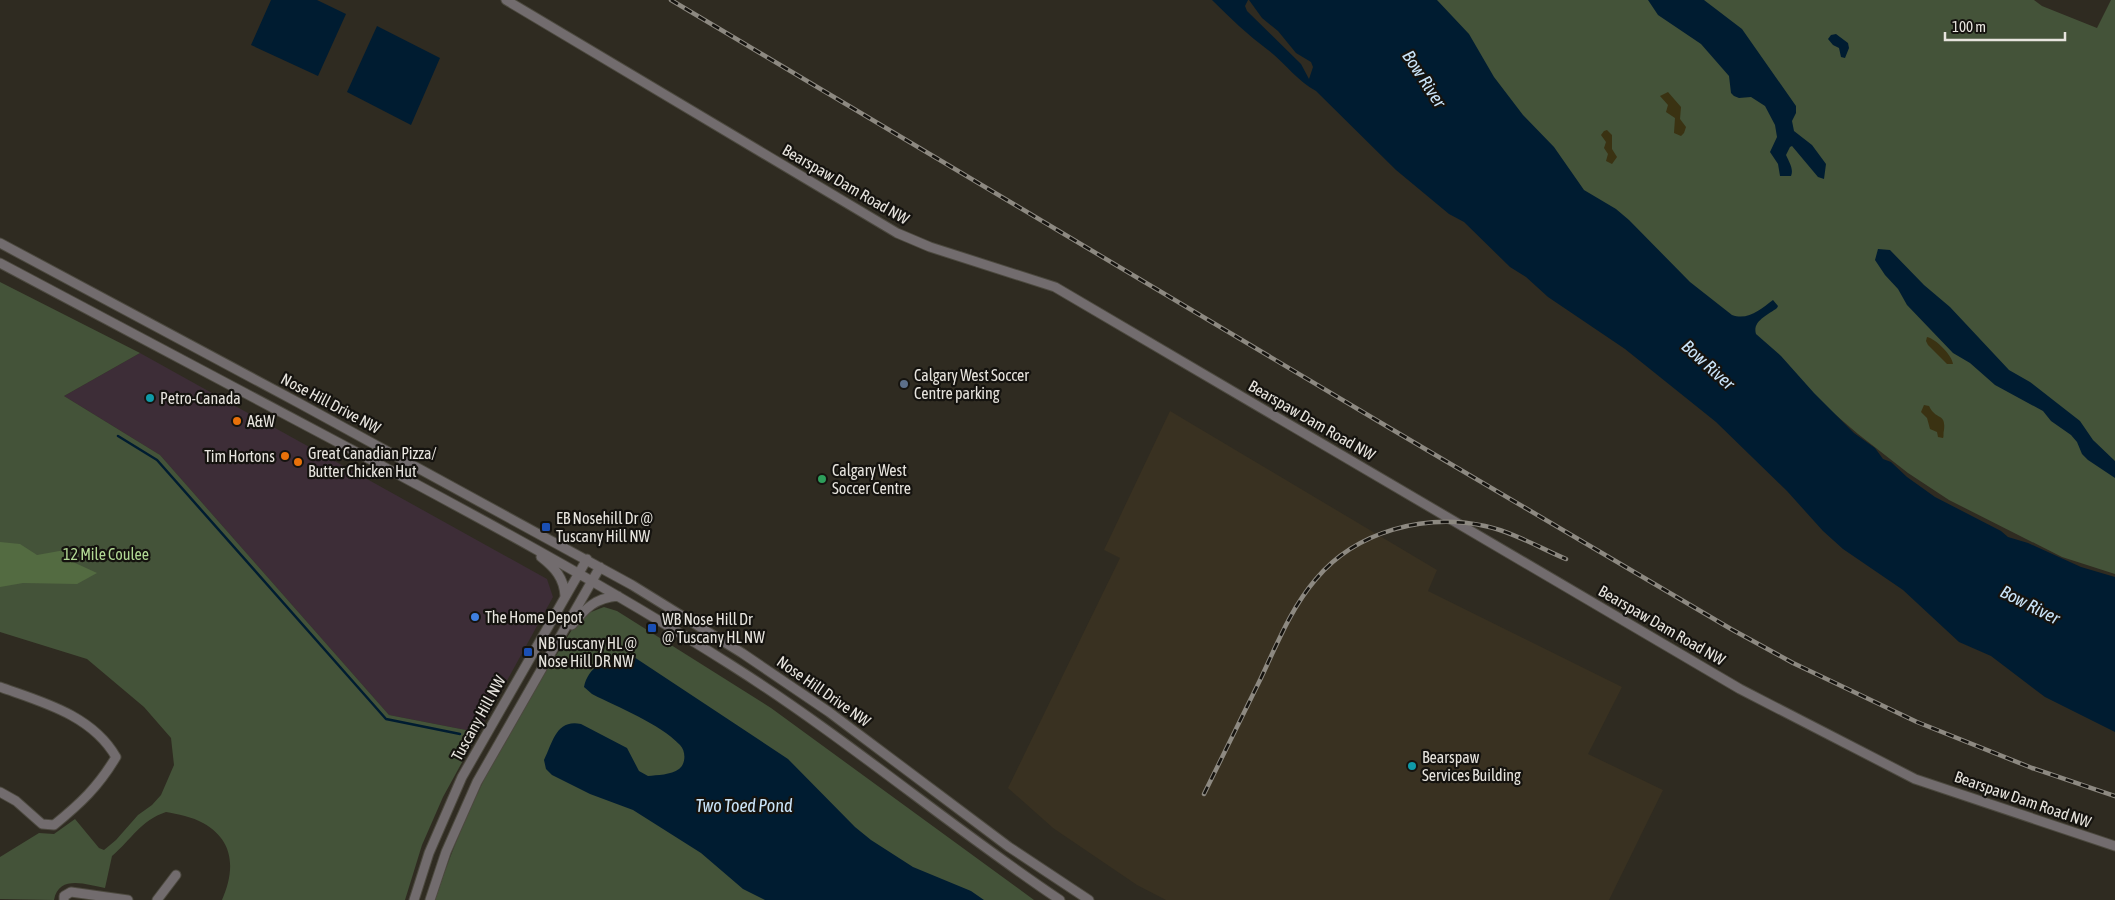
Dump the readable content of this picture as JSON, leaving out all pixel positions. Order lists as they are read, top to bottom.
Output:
{
  "streets": {
    "street": ["Bearspaw Dam Road NW", "Nose Hill Drive NW", "Tuscany Hill NW"]
  },
  "crossings": [
    ["Nose Hill Drive NW", "Tuscany Hill NW"]
  ],
  "water": ["Bow River", "Two Toed Pond"],
  "parks": ["12 Mile Coulee"],
  "places": {
    "other": [
      "Calgary West Soccer Centre parking",
      "Petro-Canada",
      "A&W",
      "Tim Hortons",
      "Great Canadian Pizza/ Butter Chicken Hut",
      "Calgary West Soccer Centre",
      "The Home Depot",
      "Bearspaw Services Building"
    ],
    "transit": ["EB Nosehill Dr @ Tuscany Hill NW", "WB Nose Hill Dr @ Tuscany HL NW", "NB Tuscany HL @ Nose Hill DR NW"]
  },
  "scale_bar": "100 m"
}
